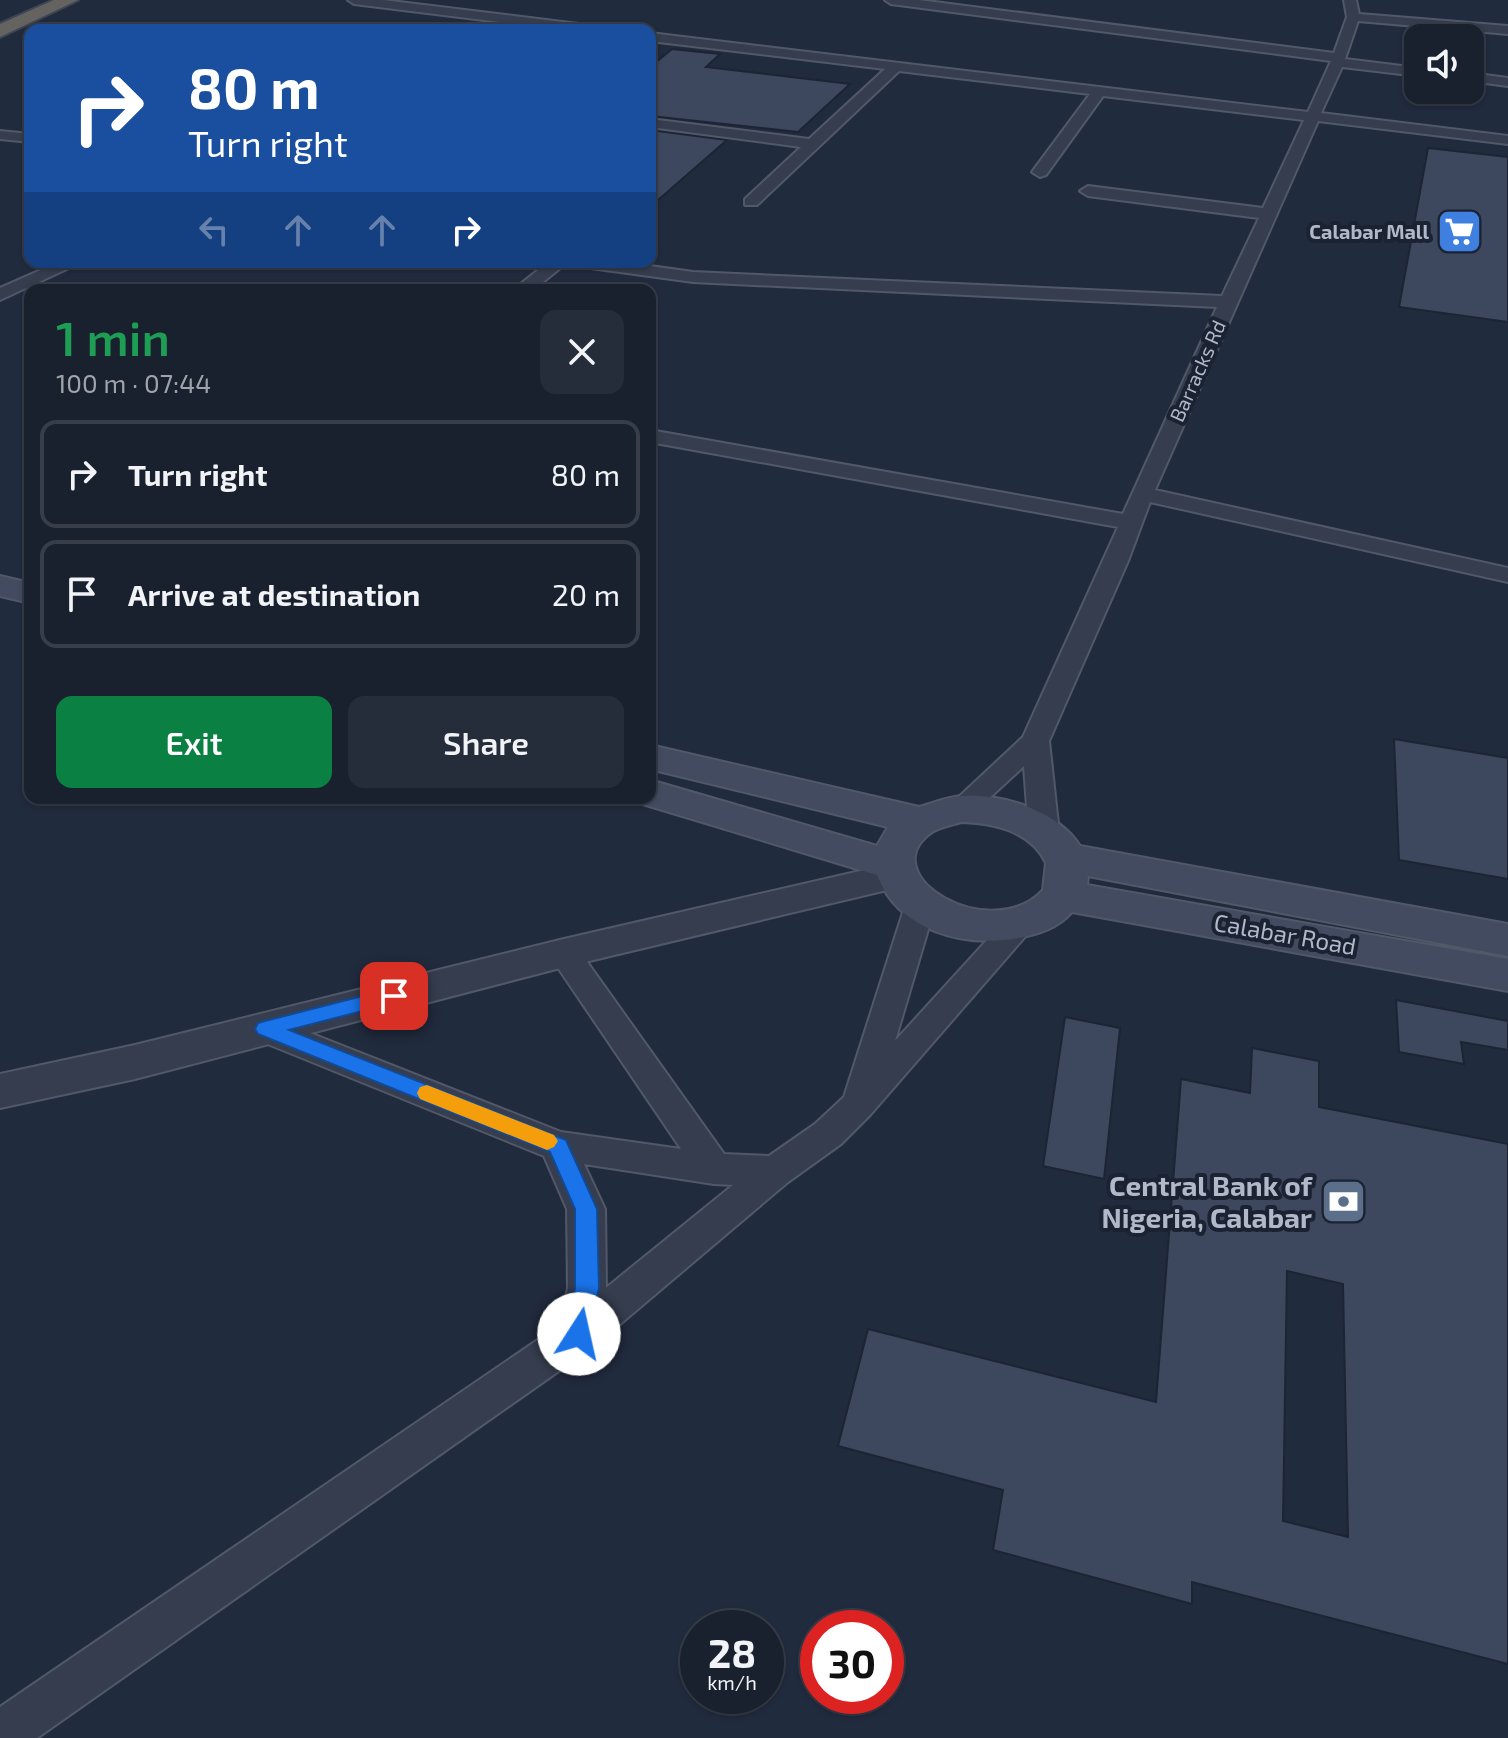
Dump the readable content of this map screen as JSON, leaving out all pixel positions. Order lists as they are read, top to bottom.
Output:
{
  "streets": {
    "main road": ["Calabar Road"],
    "street": ["Barracks Rd"]
  },
  "crossings": [
    ["Barracks Rd", "Calabar Road"]
  ],
  "places": {
    "supermarket": ["Calabar Mall"],
    "bank": ["Central Bank of Nigeria, Calabar"]
  },
  "page": {
    "turn": ["80 m", "Turn right"],
    "heading": ["1 min", "100 m · 07:44"],
    "list": [
      {
        "name": "Turn right",
        "value": "80 m"
      },
      {
        "name": "Arrive at destination",
        "value": "20 m"
      }
    ],
    "buttons": ["Exit", "Share"],
    "speed": "28 km/h",
    "limit": "30"
  }
}
